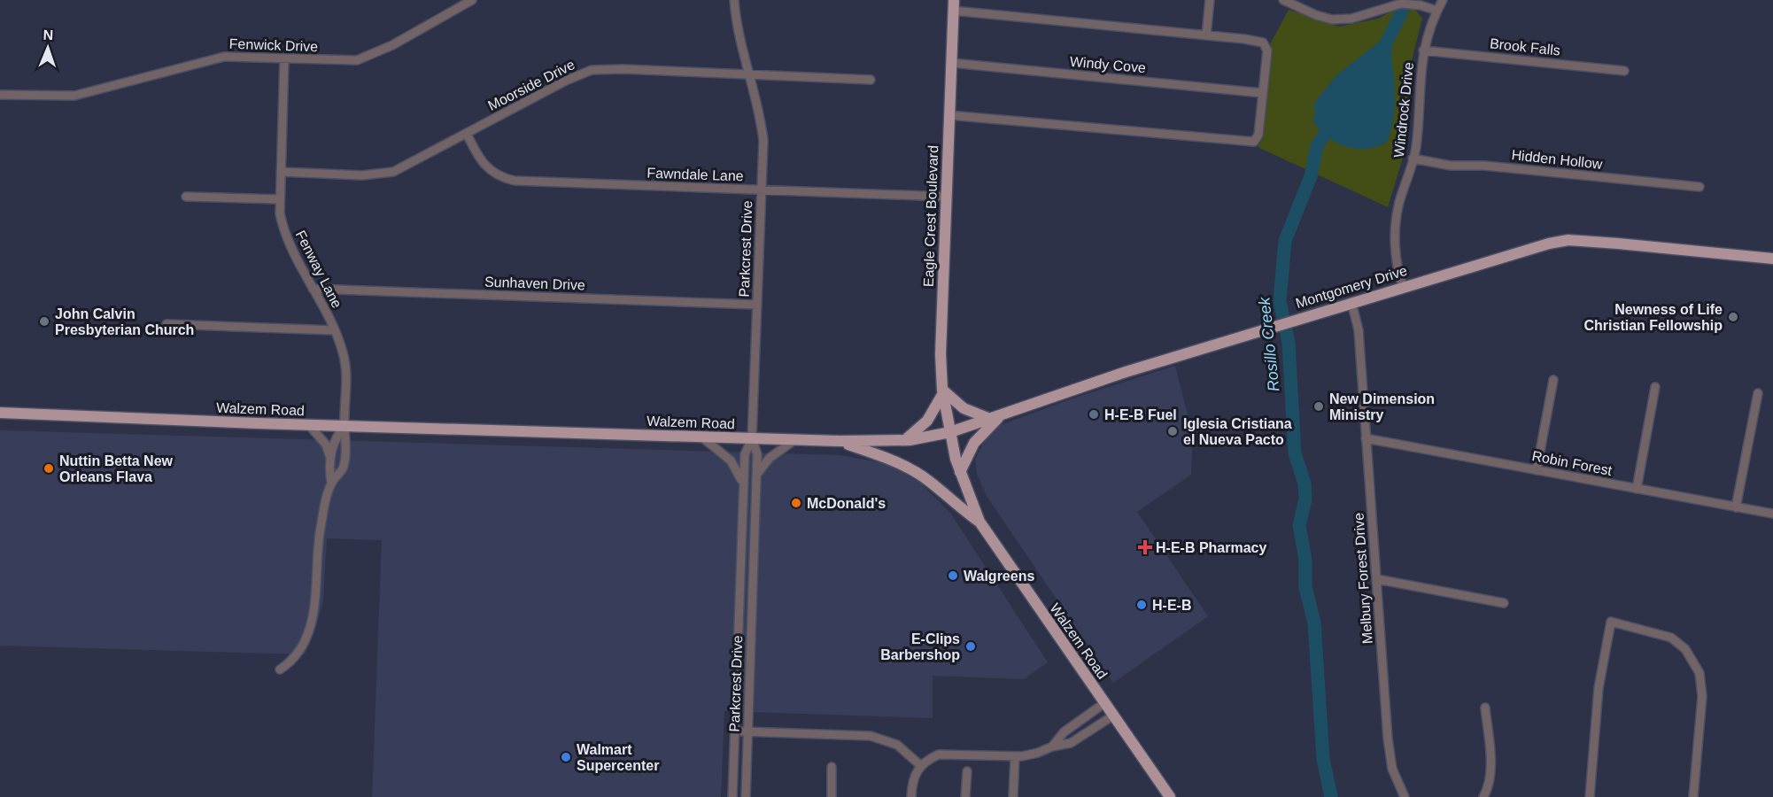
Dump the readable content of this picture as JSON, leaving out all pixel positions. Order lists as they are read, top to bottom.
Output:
{
  "streets": {
    "main road": ["Eagle Crest Boulevard", "Montgomery Drive", "Walzem Road"],
    "street": [
      "Fenwick Drive",
      "Brook Falls",
      "Windy Cove",
      "Moorside Drive",
      "Windrock Drive",
      "Hidden Hollow",
      "Fawndale Lane",
      "Parkcrest Drive",
      "Fenway Lane",
      "Sunhaven Drive",
      "Robin Forest",
      "Melbury Forest Drive"
    ]
  },
  "crossings": [
    ["Fenwick Drive", "Fenway Lane"],
    ["Brook Falls", "Windrock Drive"],
    ["Windy Cove", "Eagle Crest Boulevard"],
    ["Moorside Drive", "Fawndale Lane"],
    ["Moorside Drive", "Parkcrest Drive"],
    ["Moorside Drive", "Fenway Lane"],
    ["Windrock Drive", "Hidden Hollow"],
    ["Windrock Drive", "Montgomery Drive"],
    ["Fawndale Lane", "Eagle Crest Boulevard"],
    ["Fawndale Lane", "Parkcrest Drive"],
    ["Eagle Crest Boulevard", "Montgomery Drive"],
    ["Eagle Crest Boulevard", "Walzem Road"],
    ["Parkcrest Drive", "Sunhaven Drive"],
    ["Parkcrest Drive", "Walzem Road"],
    ["Fenway Lane", "Sunhaven Drive"],
    ["Fenway Lane", "Walzem Road"],
    ["Montgomery Drive", "Walzem Road"],
    ["Montgomery Drive", "Melbury Forest Drive"],
    ["Robin Forest", "Melbury Forest Drive"]
  ],
  "water": ["Rosillo Creek"],
  "places": {
    "other": [
      "Newness of Life Christian Fellowship",
      "John Calvin Presbyterian Church",
      "New Dimension Ministry",
      "H-E-B Fuel",
      "Iglesia Cristiana el Nueva Pacto",
      "Nuttin Betta New Orleans Flava",
      "McDonald's",
      "Walgreens",
      "H-E-B",
      "E-Clips Barbershop",
      "Walmart Supercenter"
    ],
    "health": ["H-E-B Pharmacy"]
  },
  "north": "top"
}
